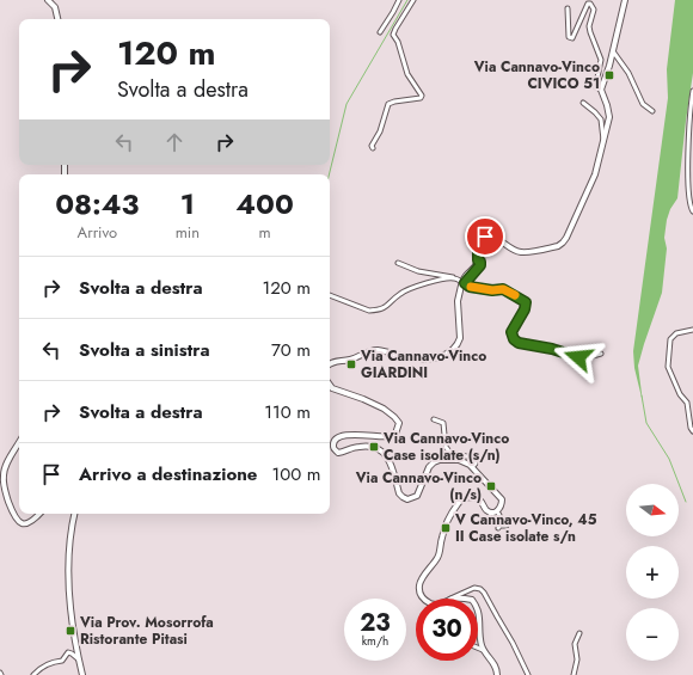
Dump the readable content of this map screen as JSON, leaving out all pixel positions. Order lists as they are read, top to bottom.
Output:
{
  "places": {
    "transit": [
      "Via Cannavo-Vinco CIVICO 51",
      "Via Cannavo-Vinco GIARDINI",
      "Via Cannavo-Vinco Case isolate (s/n)",
      "Via Cannavo-Vinco (n/s)",
      "V Cannavo-Vinco, 45 II Case isolate s/n",
      "Via Prov. Mosorrofa Ristorante Pitasi"
    ]
  },
  "north": "right",
  "page": {
    "turn": ["120 m", "Svolta a destra"],
    "eta": [
      "08:43",
      "Arrivo",
      "1",
      "min",
      "400",
      "m"
    ],
    "list": [
      {
        "name": "Svolta a destra",
        "value": "120 m"
      },
      {
        "name": "Svolta a sinistra",
        "value": "70 m"
      },
      {
        "name": "Svolta a destra",
        "value": "110 m"
      },
      {
        "name": "Arrivo a destinazione",
        "value": "100 m"
      }
    ],
    "map_buttons": ["+", "−"],
    "speed": "23 km/h",
    "limit": "30"
  }
}
